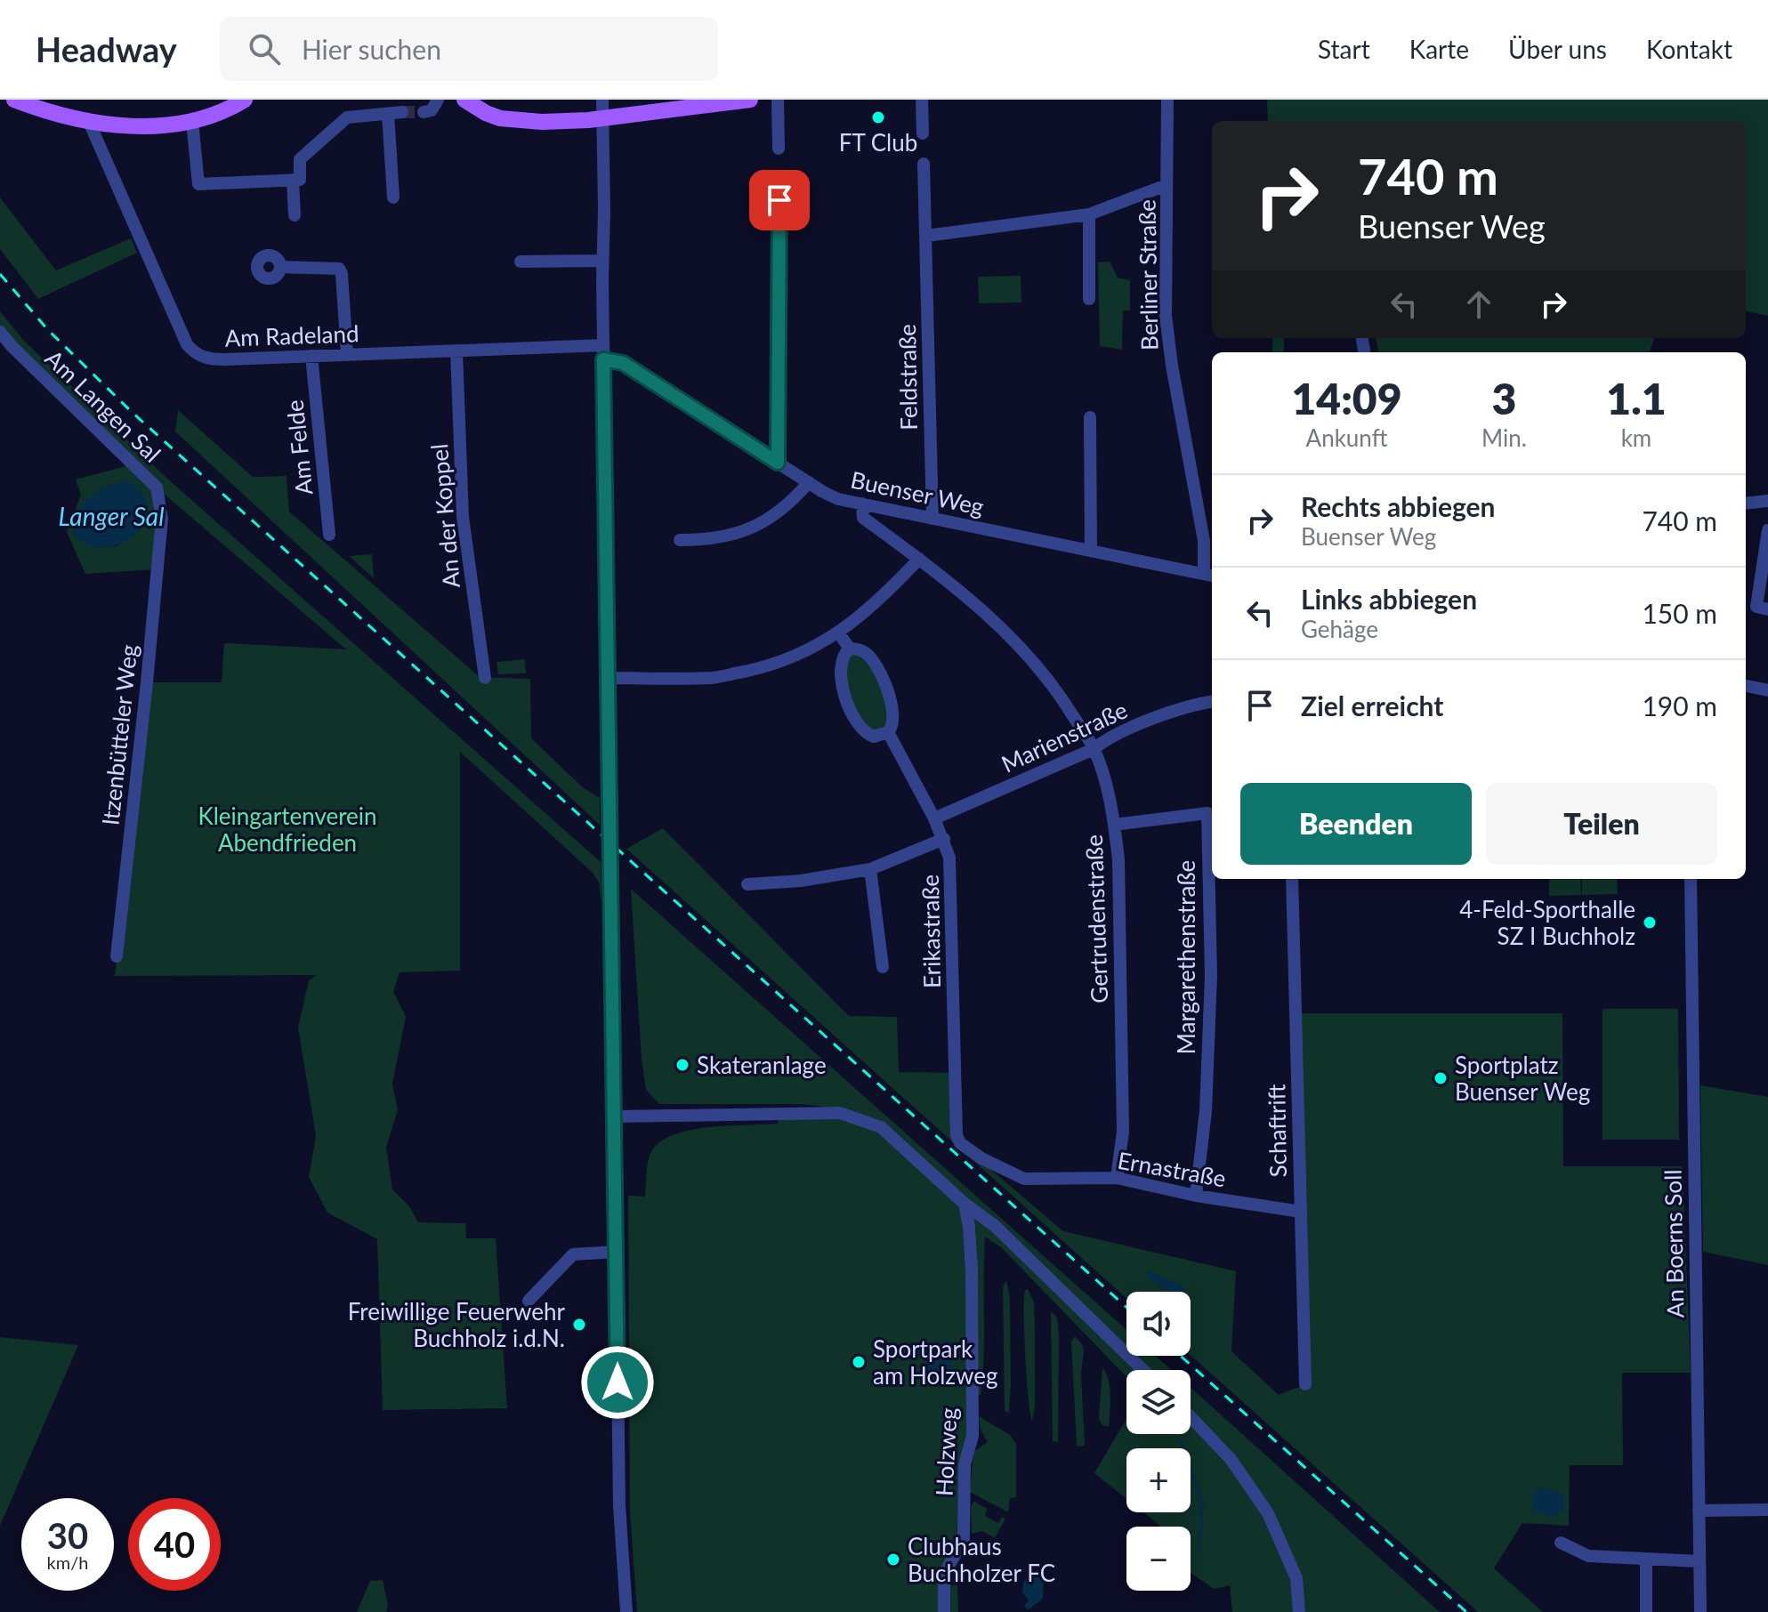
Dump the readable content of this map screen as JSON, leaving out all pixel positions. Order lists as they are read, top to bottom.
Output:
{
  "streets": {
    "street": [
      "Berliner Straße",
      "Am Radeland",
      "Feldstraße",
      "Am Langen Sal",
      "Am Felde",
      "Buenser Weg",
      "An der Koppel",
      "Itzenbütteler Weg",
      "Marienstraße",
      "Gertrudenstraße",
      "Erikastraße",
      "Margarethenstraße",
      "Schaftrift",
      "Ernastraße",
      "An Boerns Soll",
      "Holzweg"
    ]
  },
  "crossings": [
    ["Berliner Straße", "Buenser Weg"],
    ["Am Radeland", "Am Felde"],
    ["Am Radeland", "An der Koppel"],
    ["Feldstraße", "Buenser Weg"],
    ["Am Langen Sal", "Itzenbütteler Weg"],
    ["Buenser Weg", "Gertrudenstraße"],
    ["Marienstraße", "Gertrudenstraße"],
    ["Marienstraße", "Erikastraße"],
    ["Gertrudenstraße", "Margarethenstraße"],
    ["Gertrudenstraße", "Ernastraße"],
    ["Erikastraße", "Ernastraße"],
    ["Margarethenstraße", "Ernastraße"],
    ["Schaftrift", "Ernastraße"]
  ],
  "water": ["Langer Sal"],
  "parks": ["Kleingartenverein Abendfrieden"],
  "places": [
    "FT Club",
    "4-Feld-Sporthalle SZ I Buchholz",
    "Skateranlage",
    "Sportplatz Buenser Weg",
    "Freiwillige Feuerwehr Buchholz i.d.N.",
    "Sportpark am Holzweg",
    "Clubhaus Buchholzer FC"
  ],
  "page": {
    "header": "Headway",
    "search": "Hier suchen",
    "nav": [
      "Start",
      "Karte",
      "Über uns",
      "Kontakt"
    ],
    "turn": ["740 m", "Buenser Weg"],
    "eta": [
      "14:09",
      "Ankunft",
      "3",
      "Min.",
      "1.1",
      "km"
    ],
    "list": [
      {
        "name": "Rechts abbiegen",
        "note": "Buenser Weg",
        "value": "740 m"
      },
      {
        "name": "Links abbiegen",
        "note": "Gehäge",
        "value": "150 m"
      },
      {
        "name": "Ziel erreicht",
        "value": "190 m"
      }
    ],
    "buttons": ["Beenden", "Teilen"],
    "map_buttons": ["+", "−"],
    "speed": "30 km/h",
    "limit": "40"
  }
}
